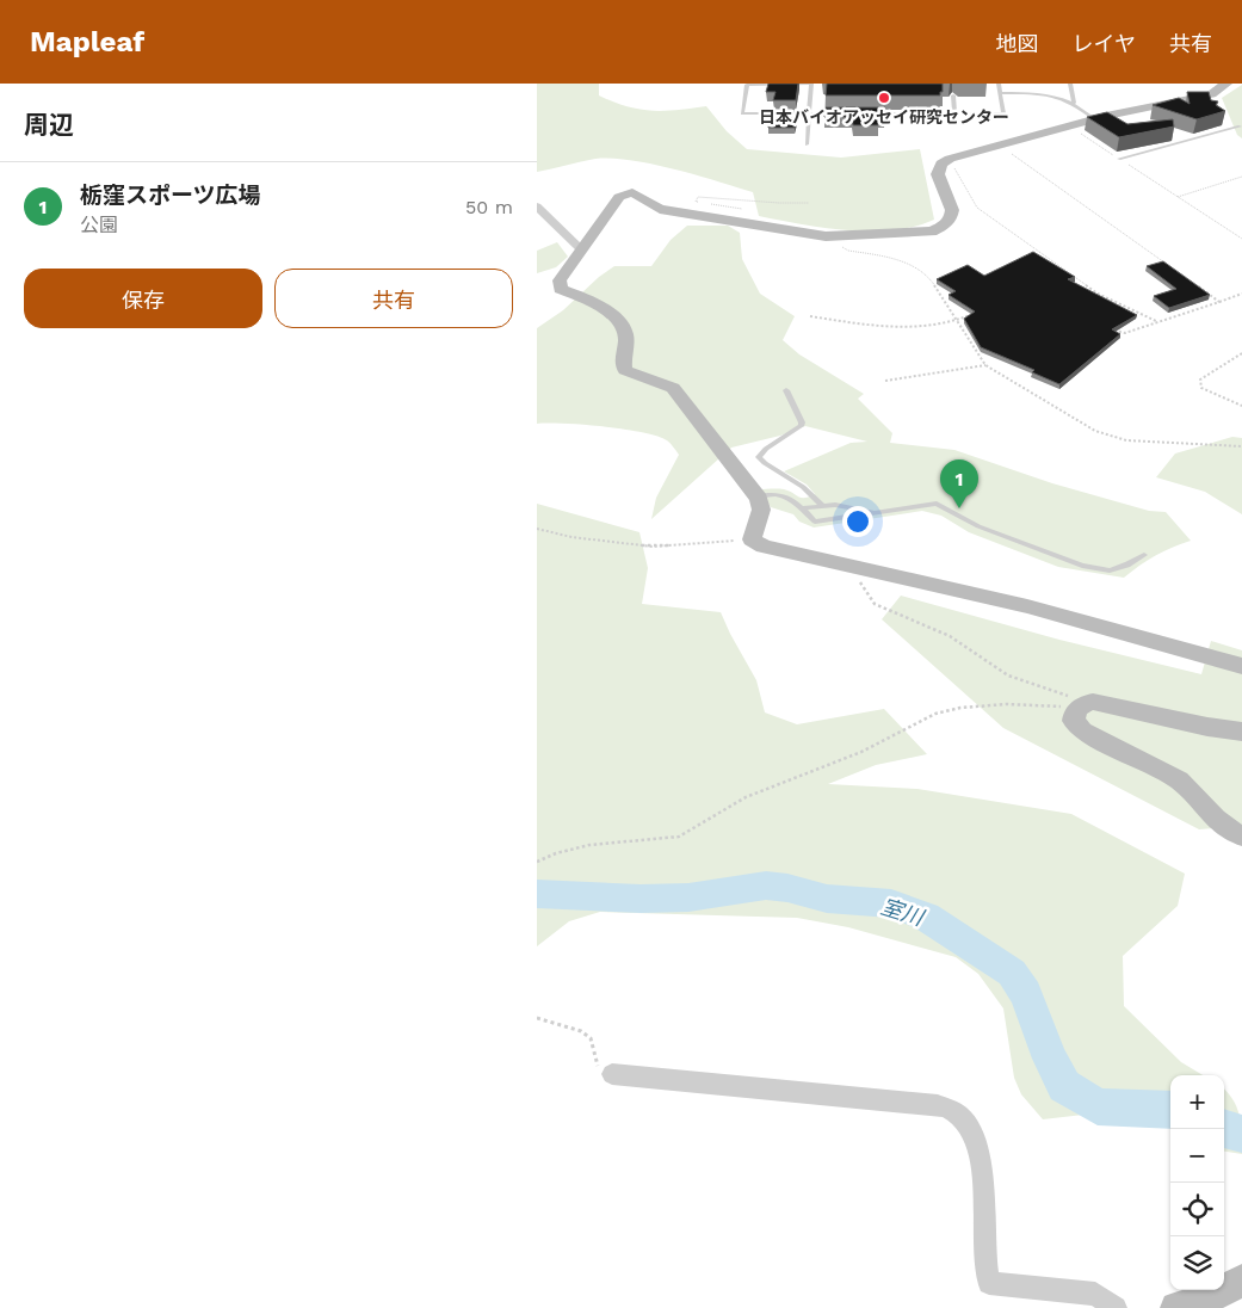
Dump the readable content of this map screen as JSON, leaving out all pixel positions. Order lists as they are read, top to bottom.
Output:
{
  "water": ["室川"],
  "places": ["日本バイオアッセイ研究センター"],
  "page": {
    "header": "Mapleaf",
    "nav": ["地図", "レイヤ", "共有"],
    "heading": "周辺",
    "list": [
      {
        "mark": "1",
        "name": "栃窪スポーツ広場",
        "note": "公園",
        "value": "50 m"
      }
    ],
    "buttons": ["保存", "共有"],
    "pins": "1",
    "map_buttons": ["+", "−"]
  }
}
